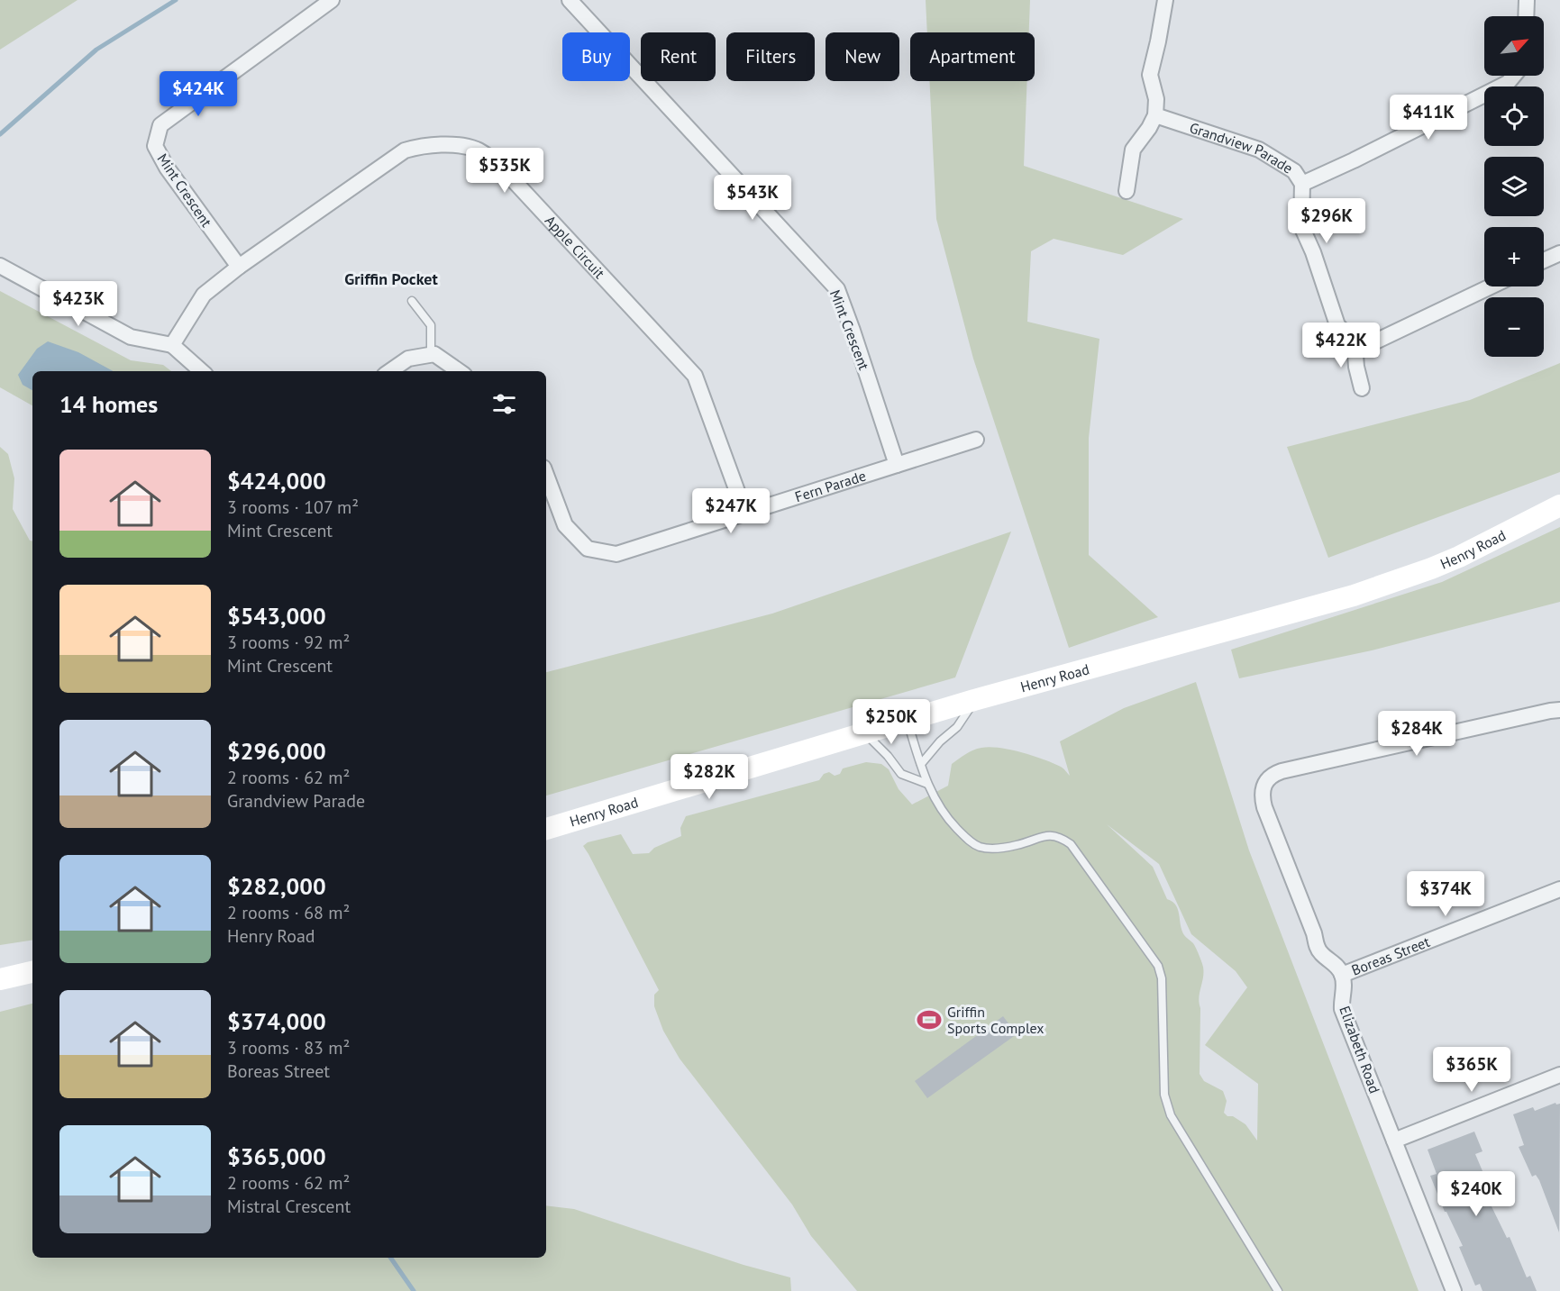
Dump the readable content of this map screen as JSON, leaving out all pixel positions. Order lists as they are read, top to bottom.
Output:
{
  "streets": {
    "main road": ["Henry Road"],
    "street": [
      "Grandview Parade",
      "Mint Crescent",
      "Apple Circuit",
      "Fern Parade",
      "Boreas Street",
      "Elizabeth Road"
    ]
  },
  "crossings": [
    ["Mint Crescent", "Apple Circuit"],
    ["Mint Crescent", "Fern Parade"],
    ["Apple Circuit", "Fern Parade"],
    ["Boreas Street", "Elizabeth Road"]
  ],
  "districts": ["Griffin Pocket"],
  "places": {
    "sports": ["Griffin Sports Complex"]
  },
  "north": "top right",
  "page": {
    "map_buttons": ["+", "−"],
    "chip": [
      "Buy",
      "Rent",
      "Filters",
      "New",
      "Apartment"
    ],
    "price": [
      "$424K",
      "$411K",
      "$535K",
      "$543K",
      "$296K",
      "$423K",
      "$422K",
      "$247K",
      "$250K",
      "$284K",
      "$282K",
      "$374K",
      "$365K",
      "$240K"
    ],
    "heading": "14 homes",
    "list": [
      {
        "name": "$424,000",
        "note": "3 rooms · 107 m² · Mint Crescent"
      },
      {
        "name": "$543,000",
        "note": "3 rooms · 92 m² · Mint Crescent"
      },
      {
        "name": "$296,000",
        "note": "2 rooms · 62 m² · Grandview Parade"
      },
      {
        "name": "$282,000",
        "note": "2 rooms · 68 m² · Henry Road"
      },
      {
        "name": "$374,000",
        "note": "3 rooms · 83 m² · Boreas Street"
      },
      {
        "name": "$365,000",
        "note": "2 rooms · 62 m² · Mistral Crescent"
      }
    ]
  }
}
